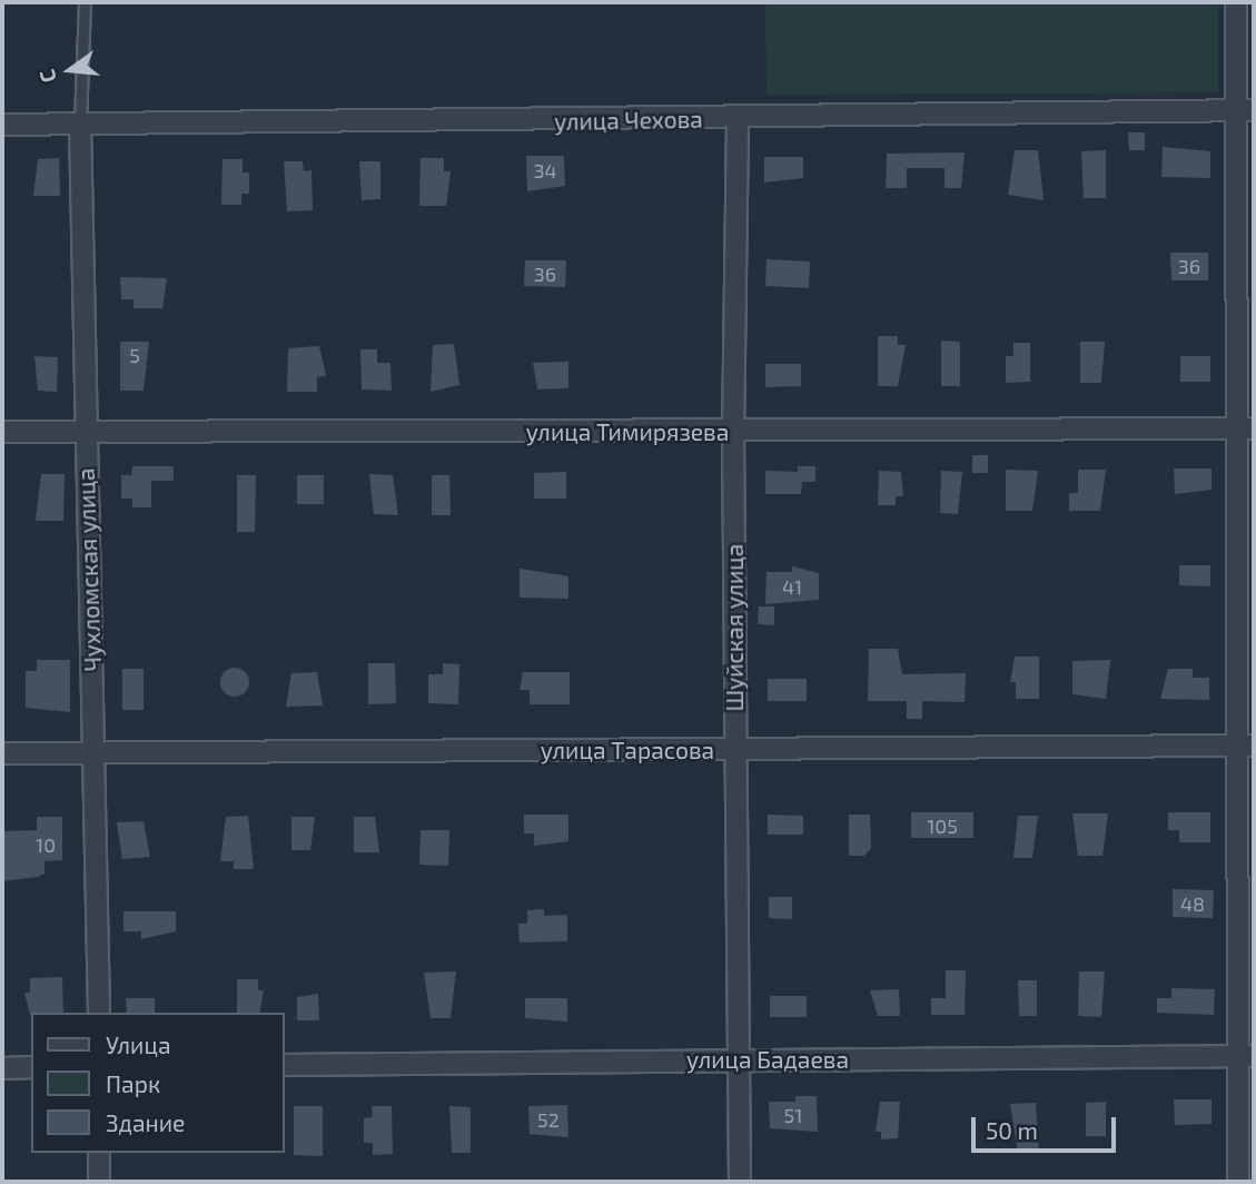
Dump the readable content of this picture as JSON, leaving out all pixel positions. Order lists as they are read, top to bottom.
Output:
{
  "streets": {
    "street": [
      "улица Чехова",
      "улица Тимирязева",
      "Чухломская улица",
      "Шуйская улица",
      "улица Тарасова",
      "улица Бадаева"
    ]
  },
  "crossings": [
    ["улица Чехова", "Чухломская улица"],
    ["улица Чехова", "Шуйская улица"],
    ["улица Тимирязева", "Чухломская улица"],
    ["улица Тимирязева", "Шуйская улица"],
    ["Чухломская улица", "улица Тарасова"],
    ["Шуйская улица", "улица Тарасова"],
    ["Шуйская улица", "улица Бадаева"]
  ],
  "house_numbers": [
    "34",
    "36",
    "36",
    "5",
    "41",
    "105",
    "10",
    "48",
    "51",
    "52"
  ],
  "legend": ["Улица", "Парк", "Здание"],
  "scale_bar": "50 m",
  "north": "left"
}
